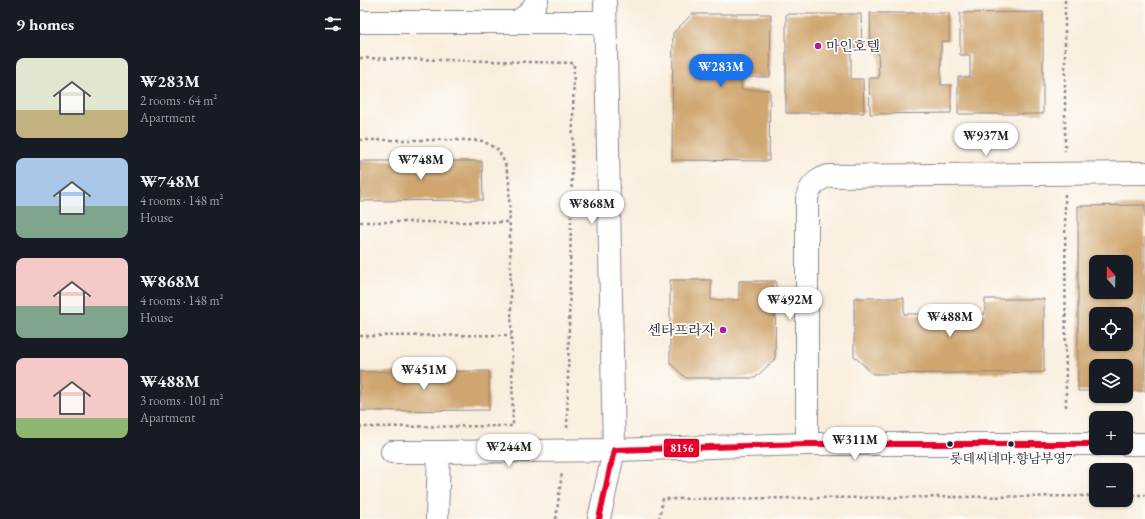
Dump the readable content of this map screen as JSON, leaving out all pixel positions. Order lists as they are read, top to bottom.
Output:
{
  "places": ["마인호텔", "센타프라자", "롯데씨네마.향남부영7"],
  "lines": ["transit line 8156"],
  "north": "top",
  "page": {
    "heading": "9 homes",
    "list": [
      {
        "name": "₩283M",
        "note": "2 rooms · 64 m² · Apartment"
      },
      {
        "name": "₩748M",
        "note": "4 rooms · 148 m² · House"
      },
      {
        "name": "₩868M",
        "note": "4 rooms · 148 m² · House"
      },
      {
        "name": "₩488M",
        "note": "3 rooms · 101 m² · Apartment"
      }
    ],
    "price": [
      "₩283M",
      "₩937M",
      "₩748M",
      "₩868M",
      "₩492M",
      "₩488M",
      "₩451M",
      "₩311M",
      "₩244M"
    ],
    "map_buttons": ["+", "−"]
  }
}
